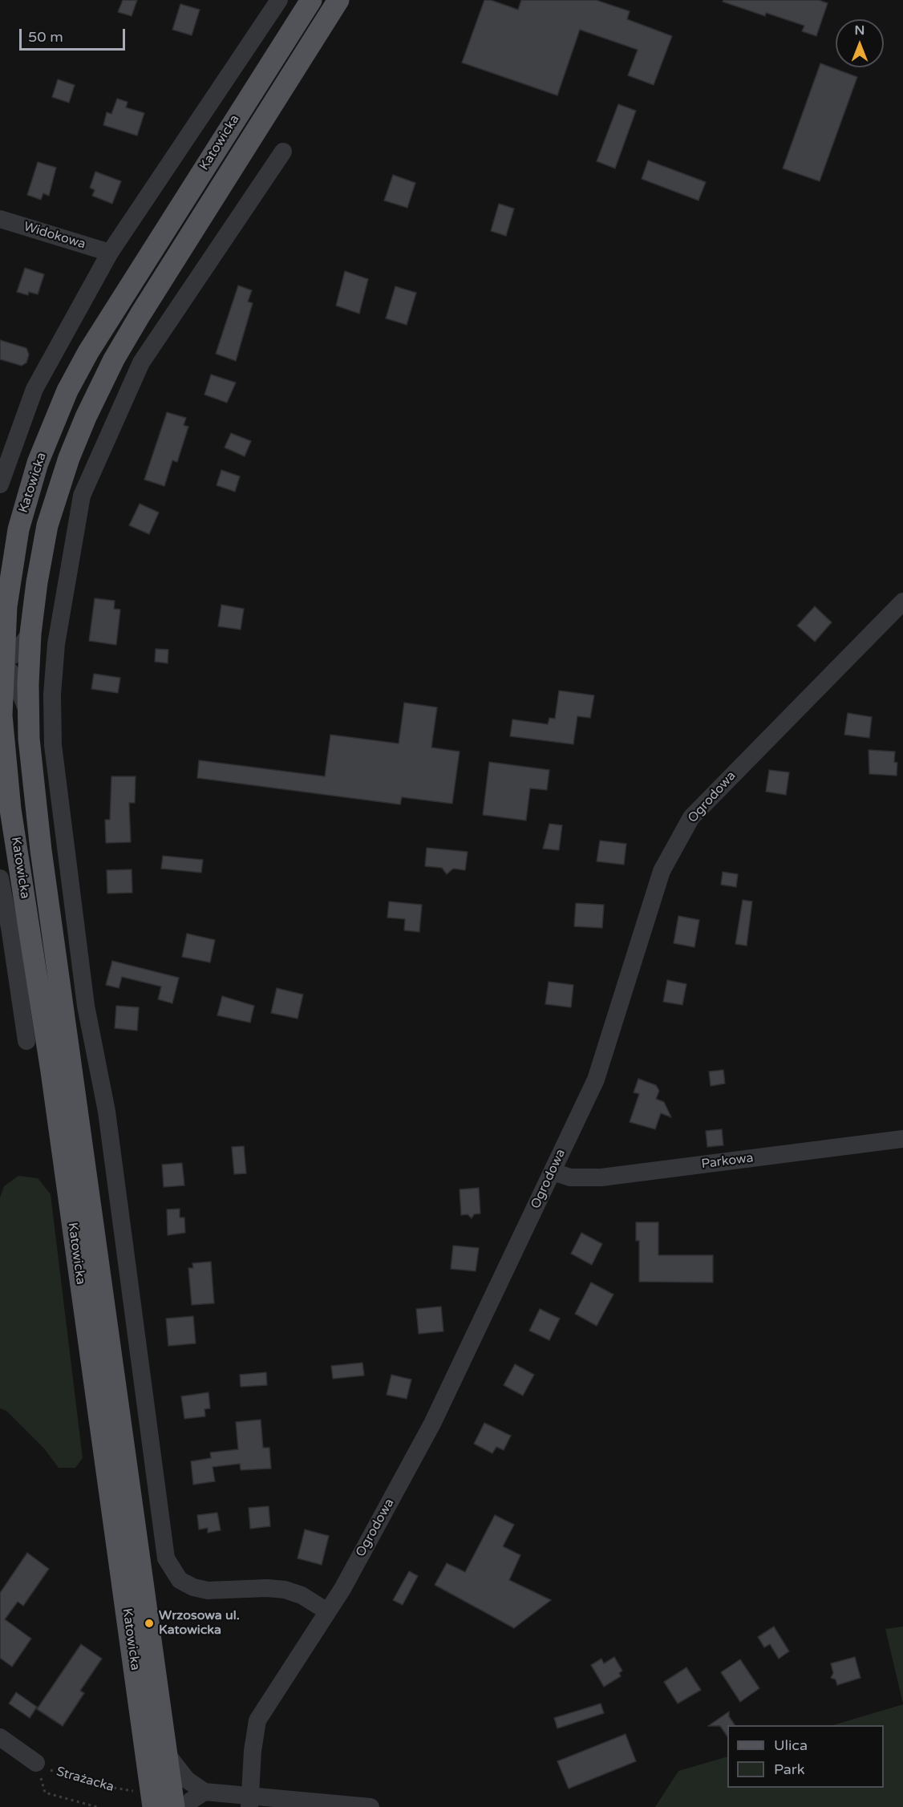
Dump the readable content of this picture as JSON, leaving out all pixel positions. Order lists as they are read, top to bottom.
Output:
{
  "streets": {
    "main road": ["Katowicka"],
    "street": ["Widokowa", "Ogrodowa", "Parkowa"],
    "path": ["Strażacka"]
  },
  "crossings": [
    ["Katowicka", "Strażacka"],
    ["Ogrodowa", "Parkowa"]
  ],
  "places": ["Wrzosowa ul. Katowicka"],
  "legend": ["Ulica", "Park"],
  "scale_bar": "50 m",
  "north": "top"
}
